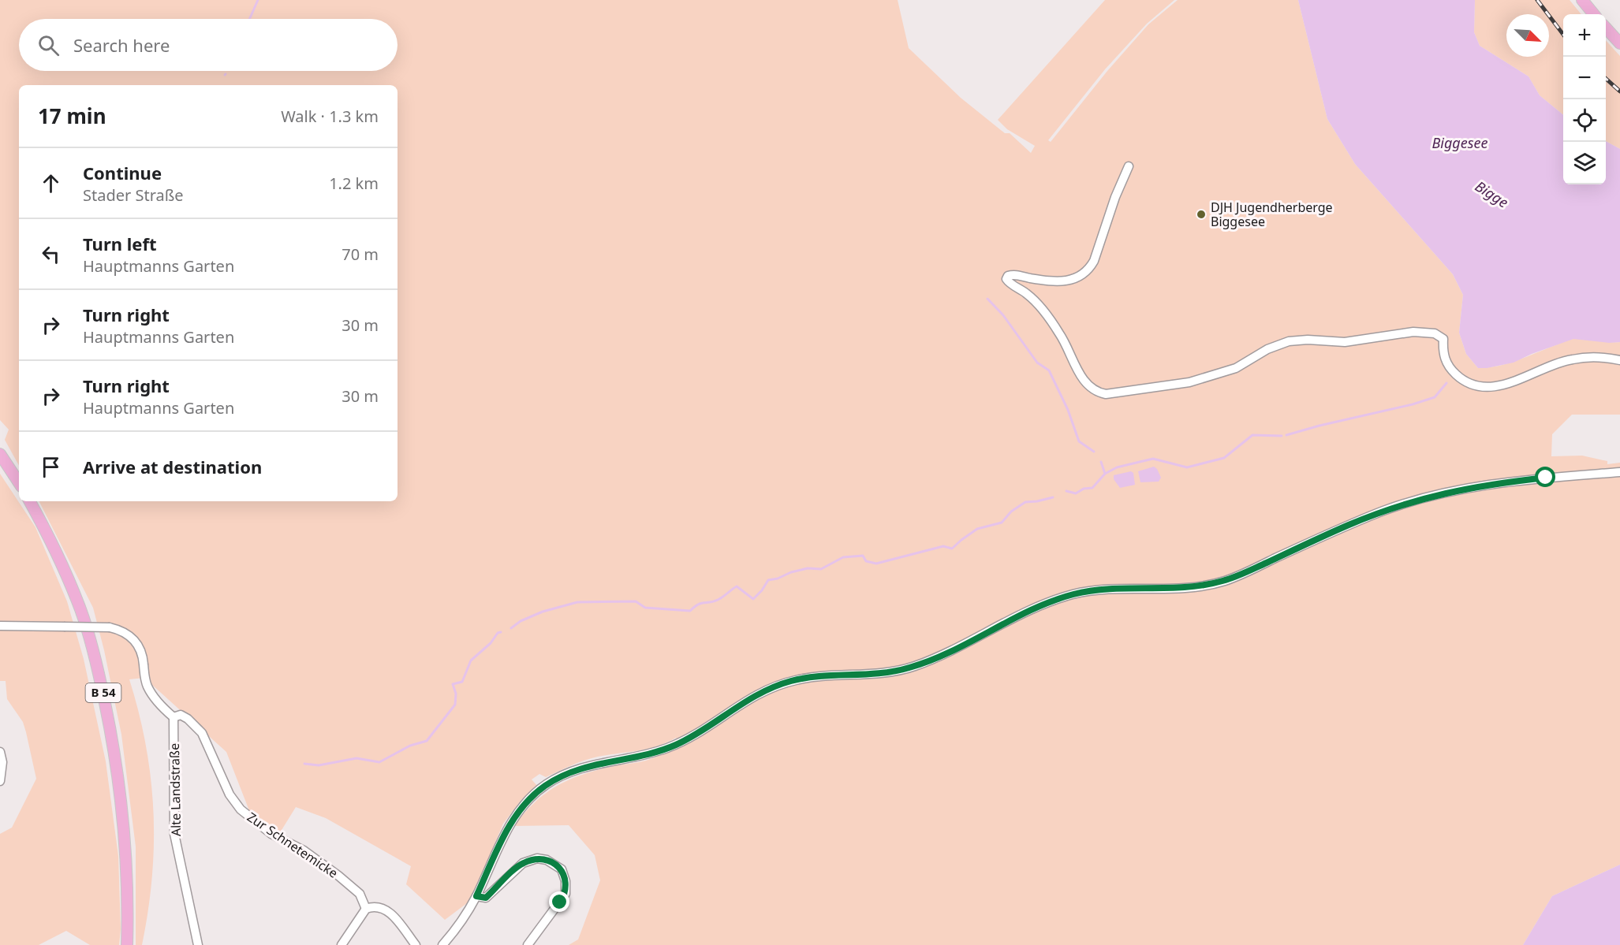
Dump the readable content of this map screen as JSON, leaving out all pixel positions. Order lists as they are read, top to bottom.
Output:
{
  "streets": {
    "main road": ["B 54"],
    "street": ["Alte Landstraße", "Zur Schnetemicke"]
  },
  "crossings": [
    ["Alte Landstraße", "Zur Schnetemicke"]
  ],
  "water": ["Biggesee", "Bigge"],
  "places": ["DJH Jugendherberge Biggesee"],
  "north": "bottom right",
  "page": {
    "map_buttons": ["+", "−"],
    "search": "Search here",
    "heading": ["17 min", "Walk · 1.3 km"],
    "list": [
      ["Continue", "Stader Straße", "1.2 km"],
      ["Turn left", "Hauptmanns Garten", "70 m"],
      ["Turn right", "Hauptmanns Garten", "30 m"],
      ["Turn right", "Hauptmanns Garten", "30 m"],
      "Arrive at destination"
    ]
  }
}
